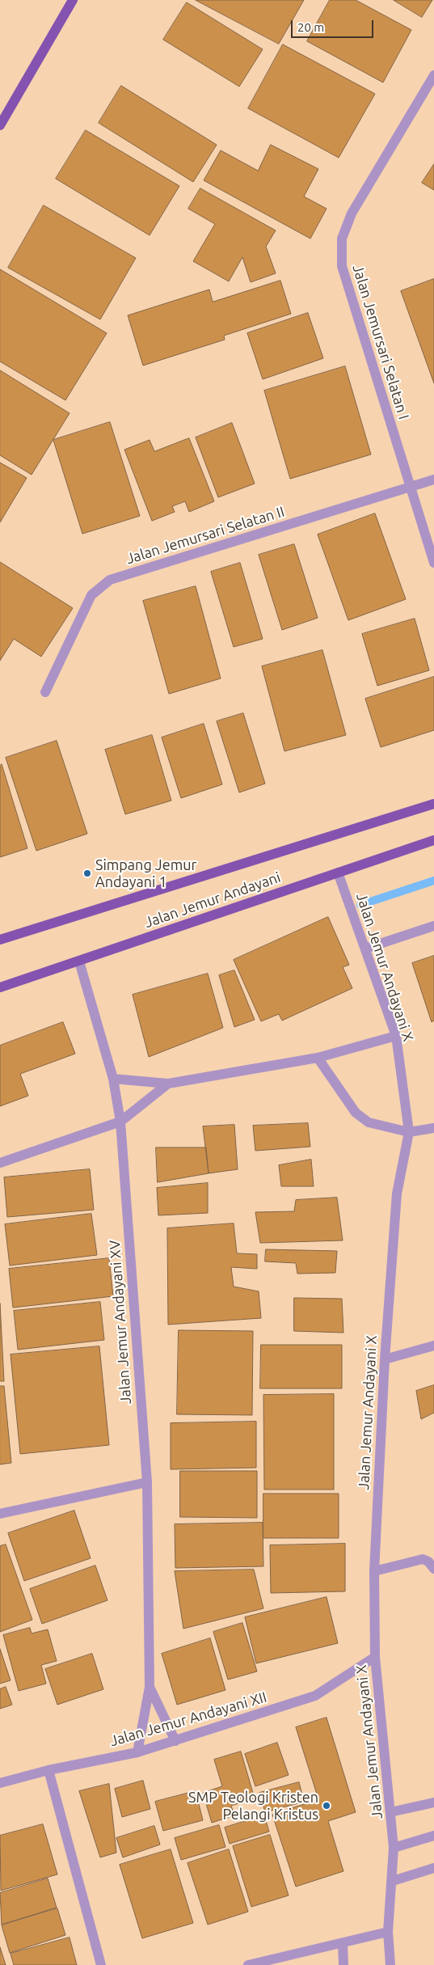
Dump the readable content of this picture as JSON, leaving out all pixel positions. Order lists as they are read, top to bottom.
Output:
{
  "streets": {
    "main road": ["Jalan Jemur Andayani"],
    "street": [
      "Jalan Jemursari Selatan I",
      "Jalan Jemursari Selatan II",
      "Jalan Jemur Andayani X",
      "Jalan Jemur Andayani XV",
      "Jalan Jemur Andayani XII"
    ]
  },
  "crossings": [
    ["Jalan Jemursari Selatan I", "Jalan Jemursari Selatan II"],
    ["Jalan Jemur Andayani", "Jalan Jemur Andayani X"],
    ["Jalan Jemur Andayani", "Jalan Jemur Andayani XV"],
    ["Jalan Jemur Andayani X", "Jalan Jemur Andayani XII"],
    ["Jalan Jemur Andayani XV", "Jalan Jemur Andayani XII"]
  ],
  "places": ["Simpang Jemur Andayani 1", "SMP Teologi Kristen Pelangi Kristus"],
  "scale_bar": "20 m"
}
